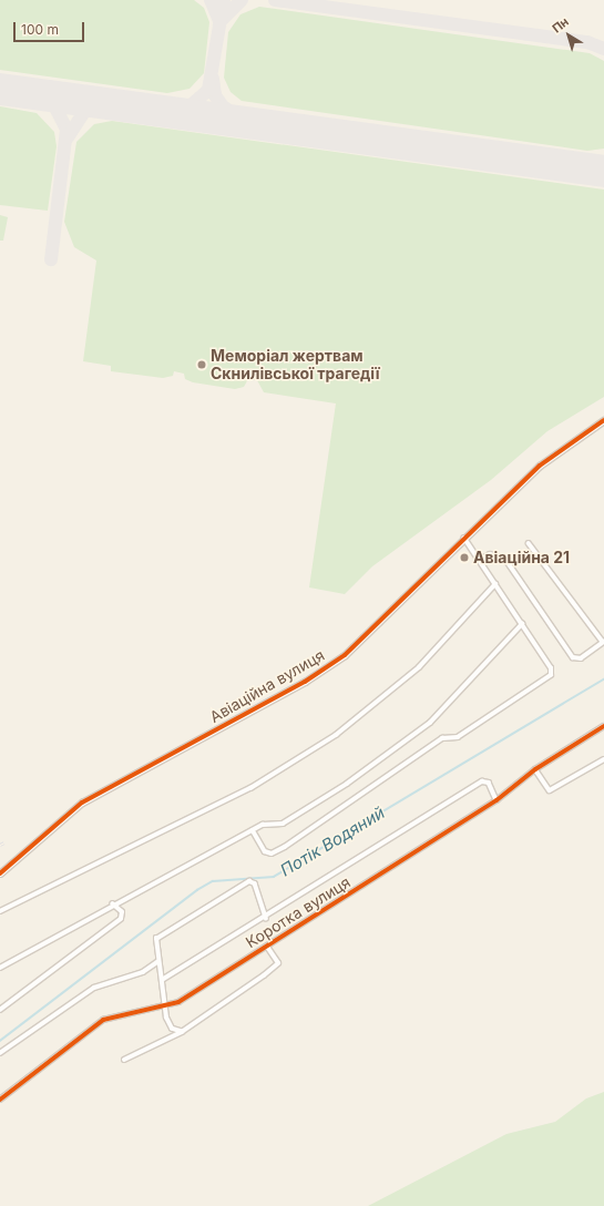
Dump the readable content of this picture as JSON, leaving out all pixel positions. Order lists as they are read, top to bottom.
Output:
{
  "streets": {
    "street": ["Авіаційна вулиця", "Коротка вулиця"]
  },
  "water": ["Потік Водяний"],
  "places": ["Меморіал жертвам Скнилівської трагедії", "Авіаційна 21"],
  "scale_bar": "100 m",
  "north": "top left"
}
